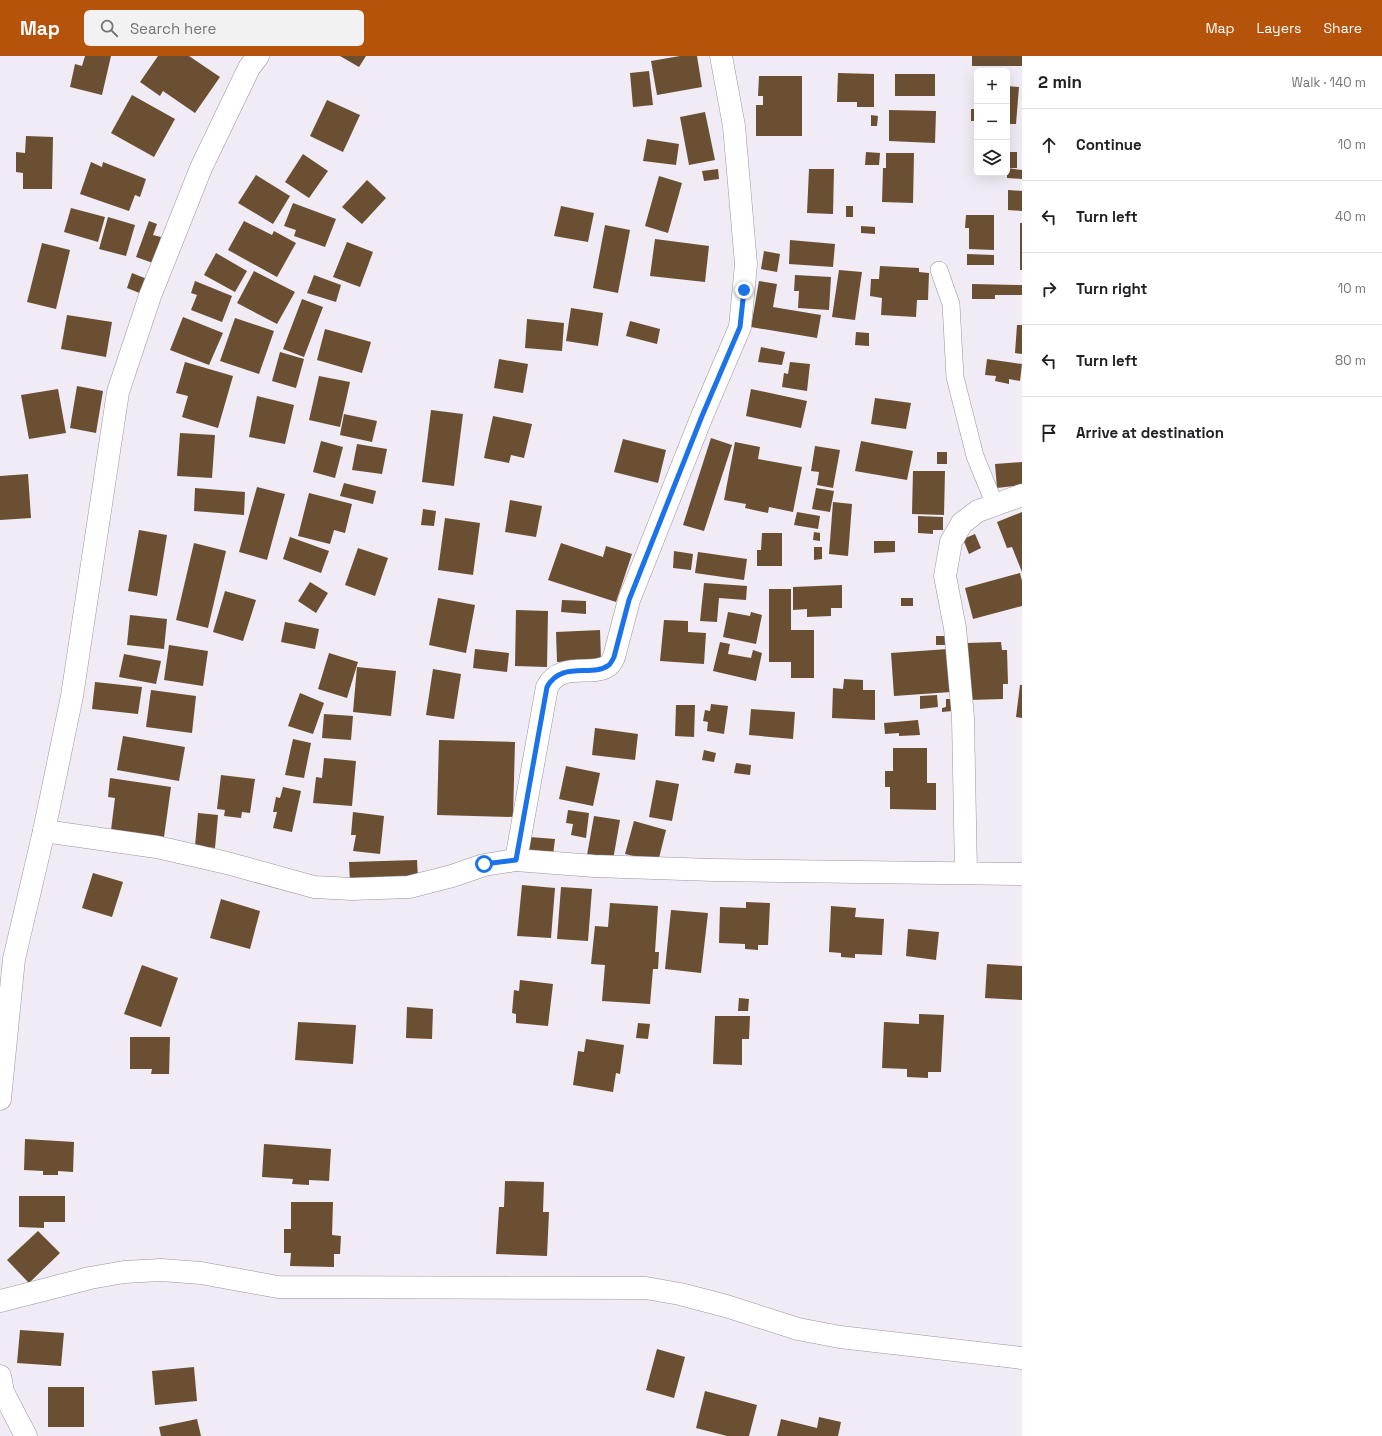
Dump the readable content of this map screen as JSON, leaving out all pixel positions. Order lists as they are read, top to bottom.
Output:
{
  "page": {
    "header": "Map",
    "search": "Search here",
    "nav": ["Map", "Layers", "Share"],
    "heading": ["2 min", "Walk · 140 m"],
    "map_buttons": ["+", "−"],
    "list": [
      ["Continue", "10 m"],
      ["Turn left", "40 m"],
      ["Turn right", "10 m"],
      ["Turn left", "80 m"],
      "Arrive at destination"
    ]
  }
}
